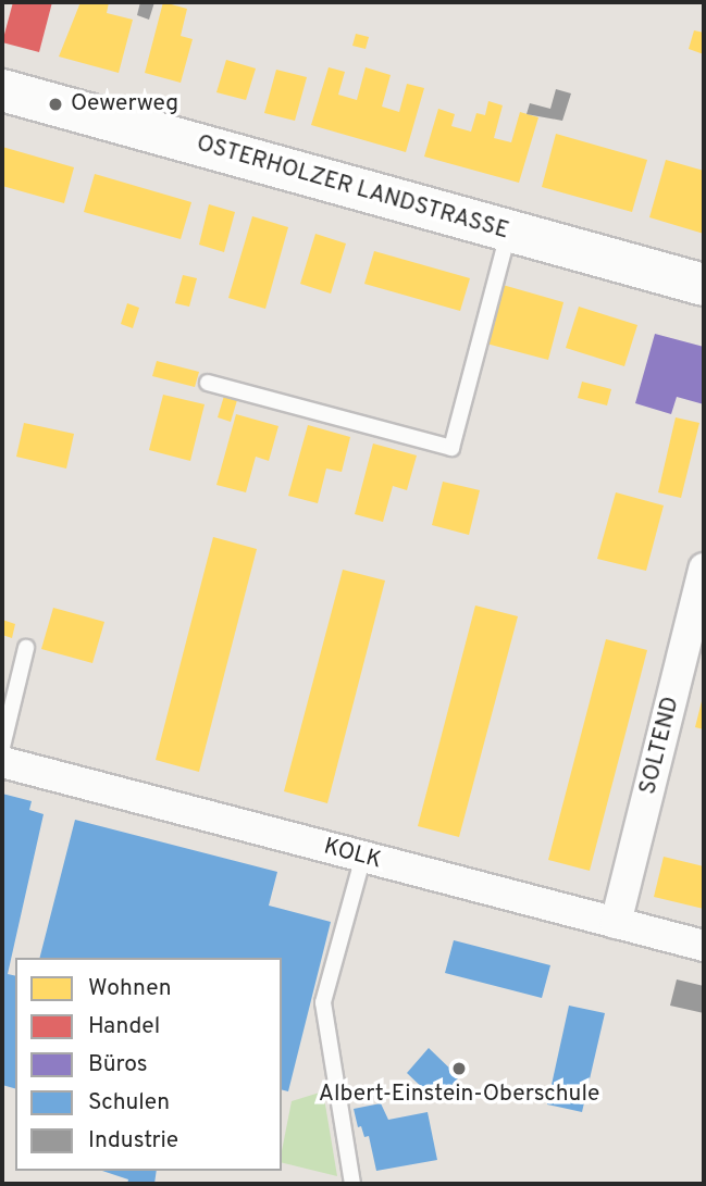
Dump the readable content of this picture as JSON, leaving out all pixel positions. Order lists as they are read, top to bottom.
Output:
{
  "streets": {
    "main road": ["OSTERHOLZER LANDSTRASSE"],
    "street": ["SOLTEND", "KOLK"]
  },
  "crossings": [
    ["SOLTEND", "KOLK"]
  ],
  "places": ["Oewerweg", "Albert-Einstein-Oberschule"],
  "legend": [
    "Wohnen",
    "Handel",
    "Büros",
    "Schulen",
    "Industrie"
  ]
}
